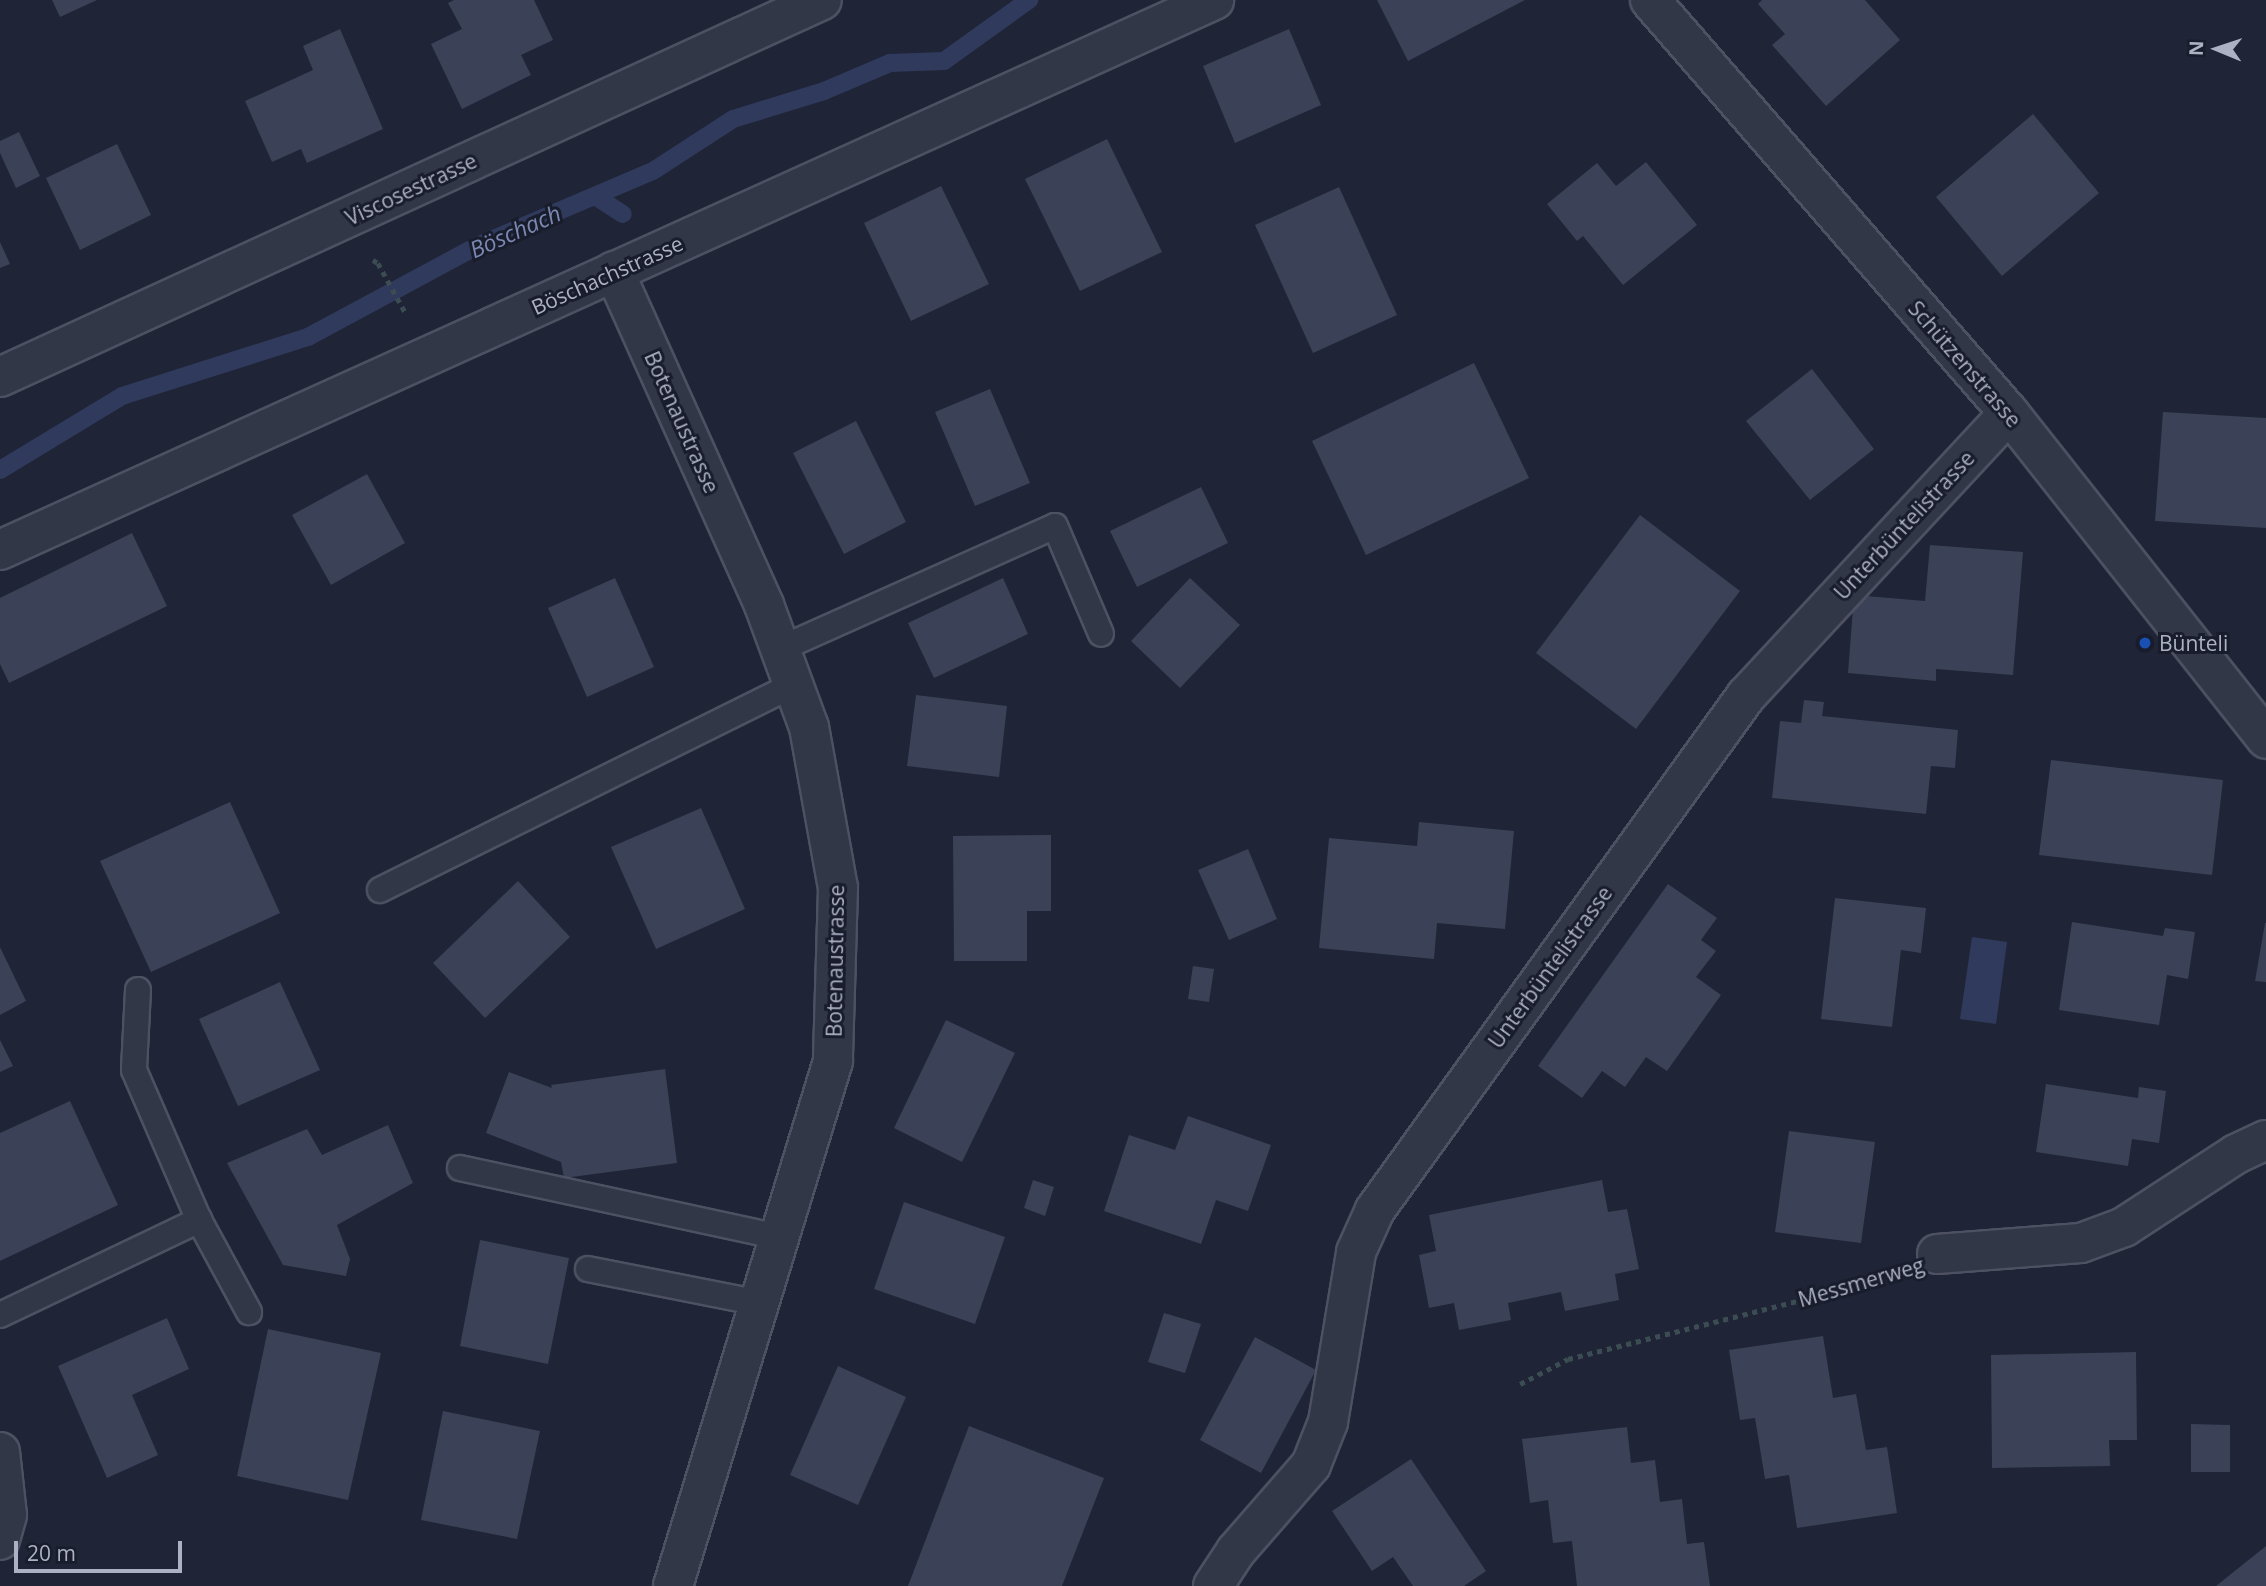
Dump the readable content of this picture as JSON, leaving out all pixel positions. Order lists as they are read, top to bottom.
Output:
{
  "streets": {
    "street": [
      "Viscosestrasse",
      "Böschachstrasse",
      "Schützenstrasse",
      "Botenaustrasse",
      "Unterbüntelistrasse",
      "Messmerweg"
    ]
  },
  "crossings": [
    ["Böschachstrasse", "Botenaustrasse"],
    ["Schützenstrasse", "Unterbüntelistrasse"]
  ],
  "water": ["Böschach"],
  "places": ["Bünteli"],
  "scale_bar": "20 m",
  "north": "left"
}
